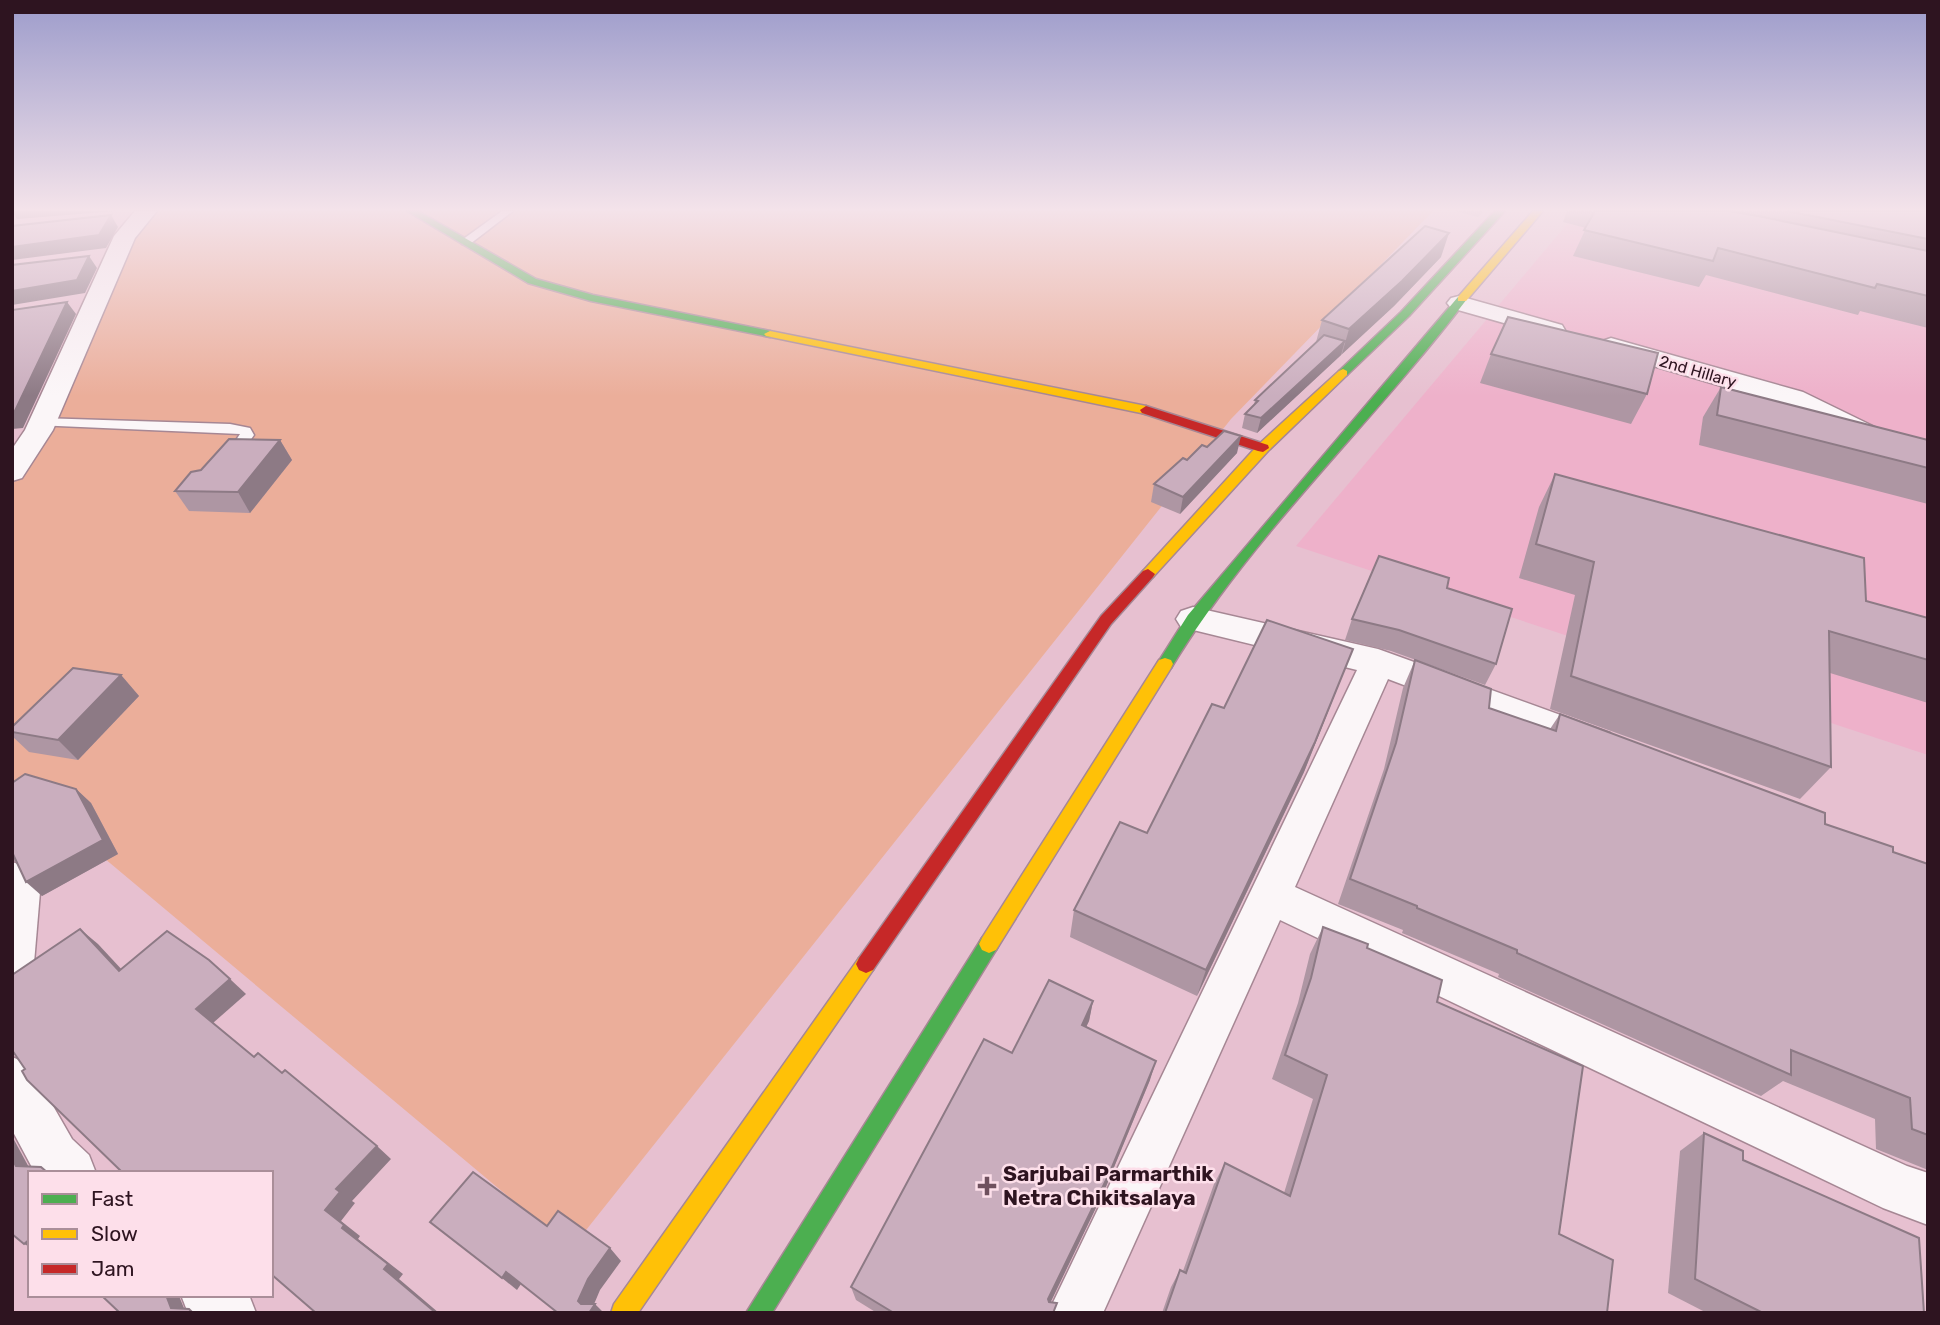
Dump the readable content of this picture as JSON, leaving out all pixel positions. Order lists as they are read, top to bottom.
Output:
{
  "streets": {
    "street": ["2nd Hillary"]
  },
  "places": {
    "health": ["Sarjubai Parmarthik Netra Chikitsalaya"]
  },
  "legend": ["Fast", "Slow", "Jam"]
}
